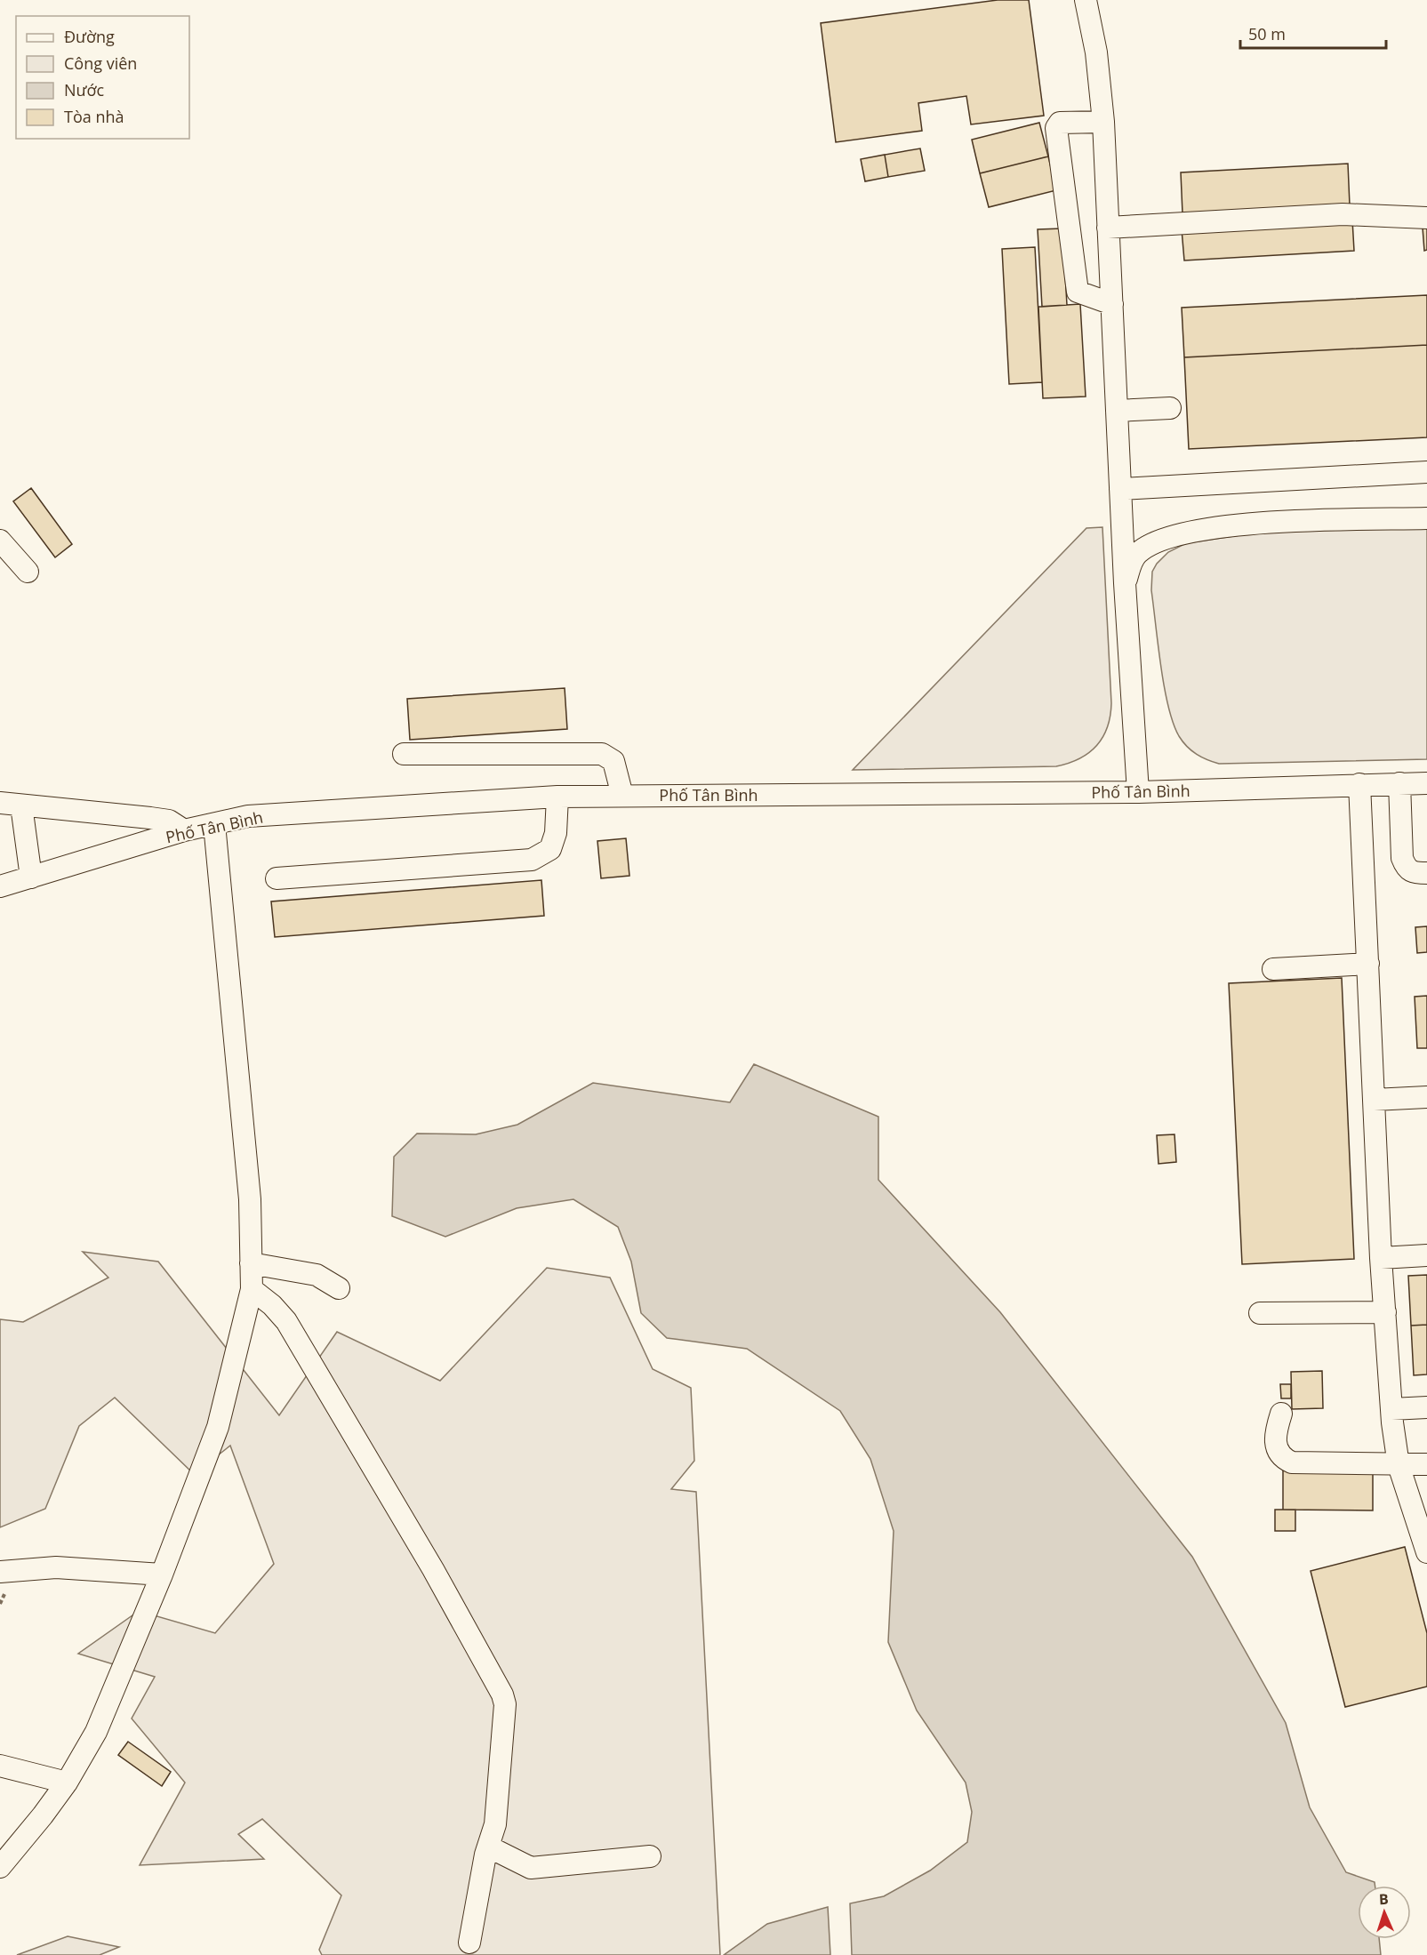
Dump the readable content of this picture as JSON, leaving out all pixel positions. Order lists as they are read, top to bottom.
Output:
{
  "streets": {
    "street": ["Phố Tân Bình"]
  },
  "legend": [
    "Đường",
    "Công viên",
    "Nước",
    "Tòa nhà"
  ],
  "scale_bar": "50 m",
  "north": "top"
}
